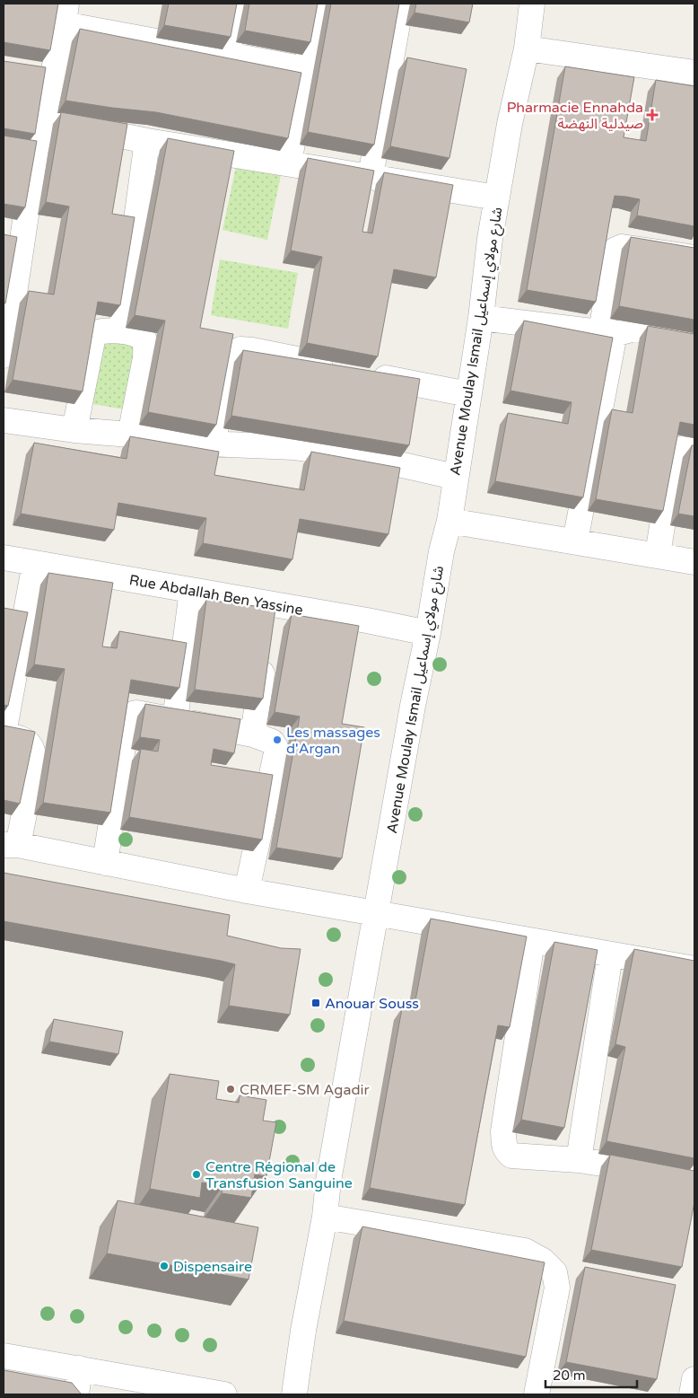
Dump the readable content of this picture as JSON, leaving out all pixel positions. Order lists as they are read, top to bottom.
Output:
{
  "streets": {
    "street": ["Avenue Moulay Ismail شارع مولاي إسماعيل", "Rue Abdallah Ben Yassine"]
  },
  "crossings": [
    ["Avenue Moulay Ismail شارع مولاي إسماعيل", "Rue Abdallah Ben Yassine"]
  ],
  "places": {
    "health": ["Pharmacie Ennahda صيدلية النهضة"],
    "other": [
      "Les massages d'Argan",
      "CRMEF-SM Agadir",
      "Centre Régional de Transfusion Sanguine",
      "Dispensaire"
    ],
    "transit": ["Anouar Souss"]
  },
  "scale_bar": "20 m"
}
